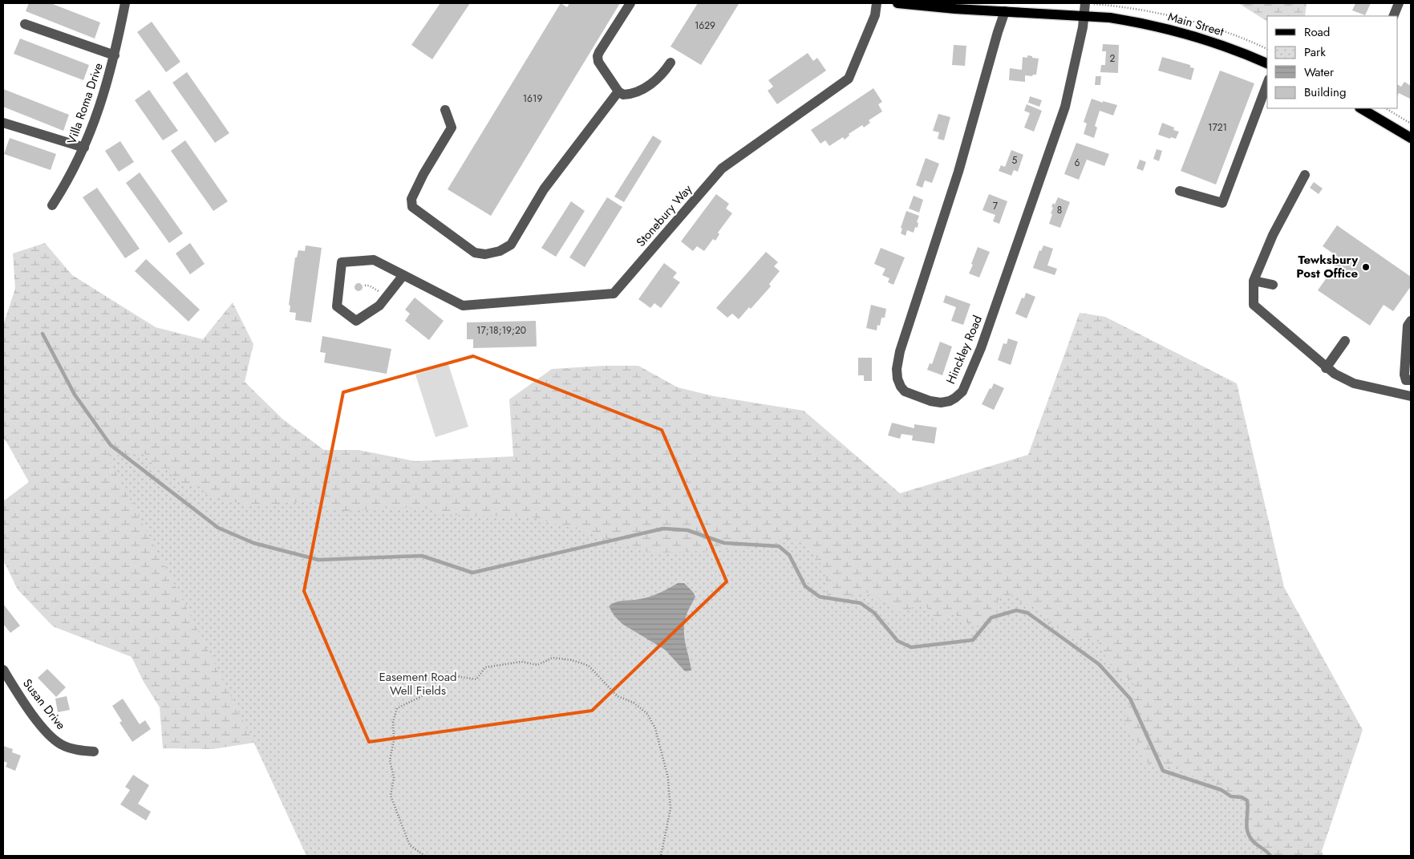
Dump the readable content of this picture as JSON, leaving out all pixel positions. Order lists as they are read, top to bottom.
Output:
{
  "streets": {
    "main road": ["Main Street"],
    "street": [
      "Villa Roma Drive",
      "Stonebury Way",
      "Hinckley Road",
      "Susan Drive"
    ]
  },
  "crossings": [
    ["Main Street", "Hinckley Road"]
  ],
  "parks": ["Easement Road Well Fields"],
  "places": ["Tewksbury Post Office"],
  "house_numbers": [
    "1629",
    "2",
    "1619",
    "1721",
    "5",
    "6",
    "7",
    "8",
    "17;18;19;20"
  ],
  "legend": [
    "Road",
    "Park",
    "Water",
    "Building"
  ]
}
